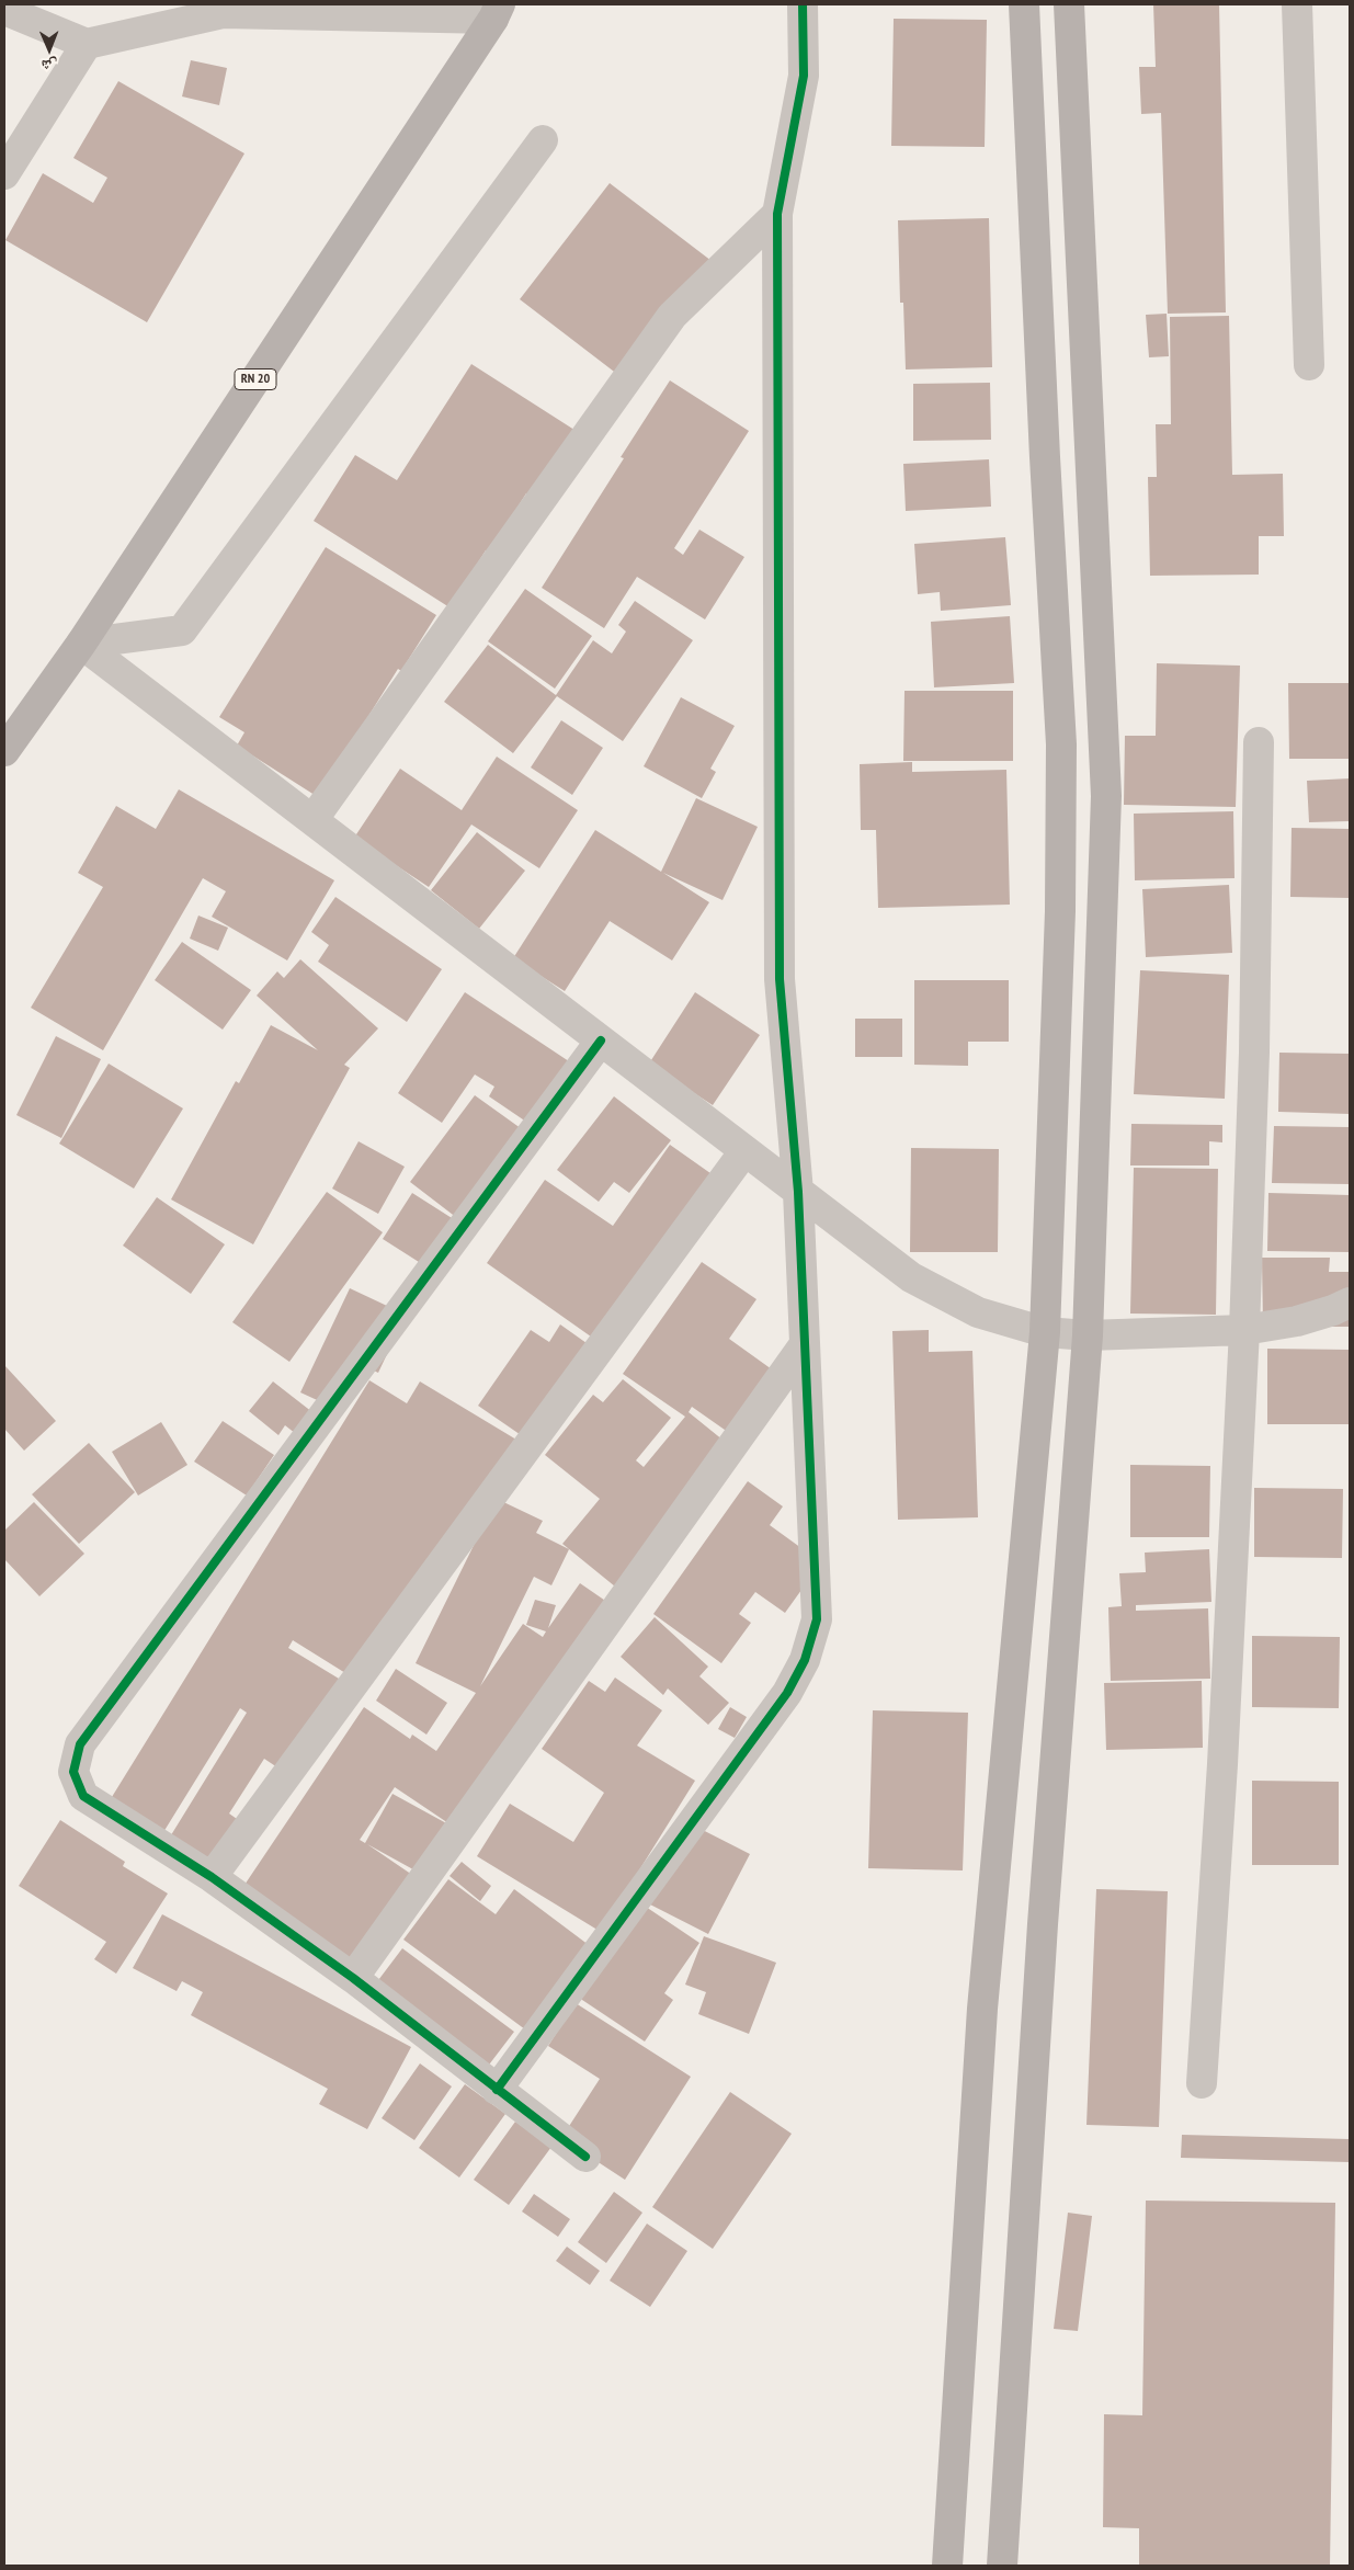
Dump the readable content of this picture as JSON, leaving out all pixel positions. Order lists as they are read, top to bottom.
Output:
{
  "streets": {
    "main road": ["RN 20"]
  },
  "north": "bottom"
}
